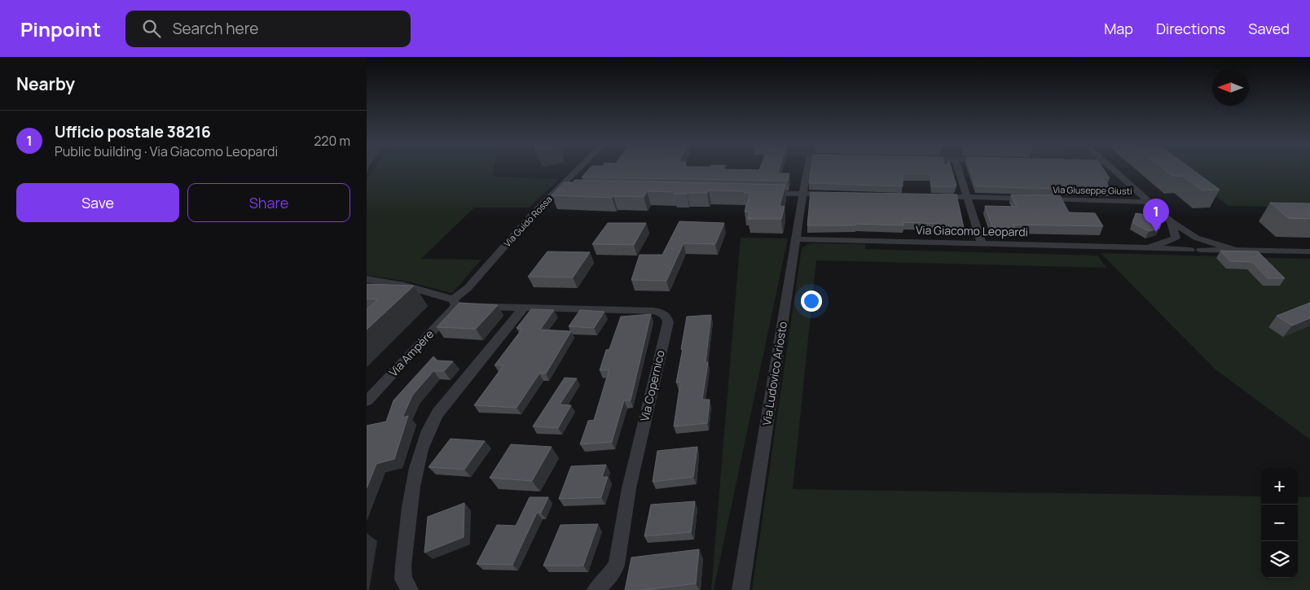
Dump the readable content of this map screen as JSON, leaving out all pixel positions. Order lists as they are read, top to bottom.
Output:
{
  "streets": {
    "street": [
      "Via Giuseppe Giusti",
      "Via Guido Rossa",
      "Via Giacomo Leopardi",
      "Via Ampère",
      "Via Ludovico Ariosto",
      "Via Copernico"
    ]
  },
  "crossings": [
    ["Via Guido Rossa", "Via Ampère"],
    ["Via Guido Rossa", "Via Copernico"],
    ["Via Giacomo Leopardi", "Via Ludovico Ariosto"],
    ["Via Ampère", "Via Copernico"]
  ],
  "north": "left",
  "page": {
    "header": "Pinpoint",
    "search": "Search here",
    "nav": ["Map", "Directions", "Saved"],
    "heading": "Nearby",
    "list": [
      {
        "mark": "1",
        "name": "Ufficio postale 38216",
        "note": "Public building · Via Giacomo Leopardi",
        "value": "220 m"
      }
    ],
    "buttons": ["Save", "Share"],
    "pins": "1",
    "map_buttons": ["+", "−"]
  }
}
